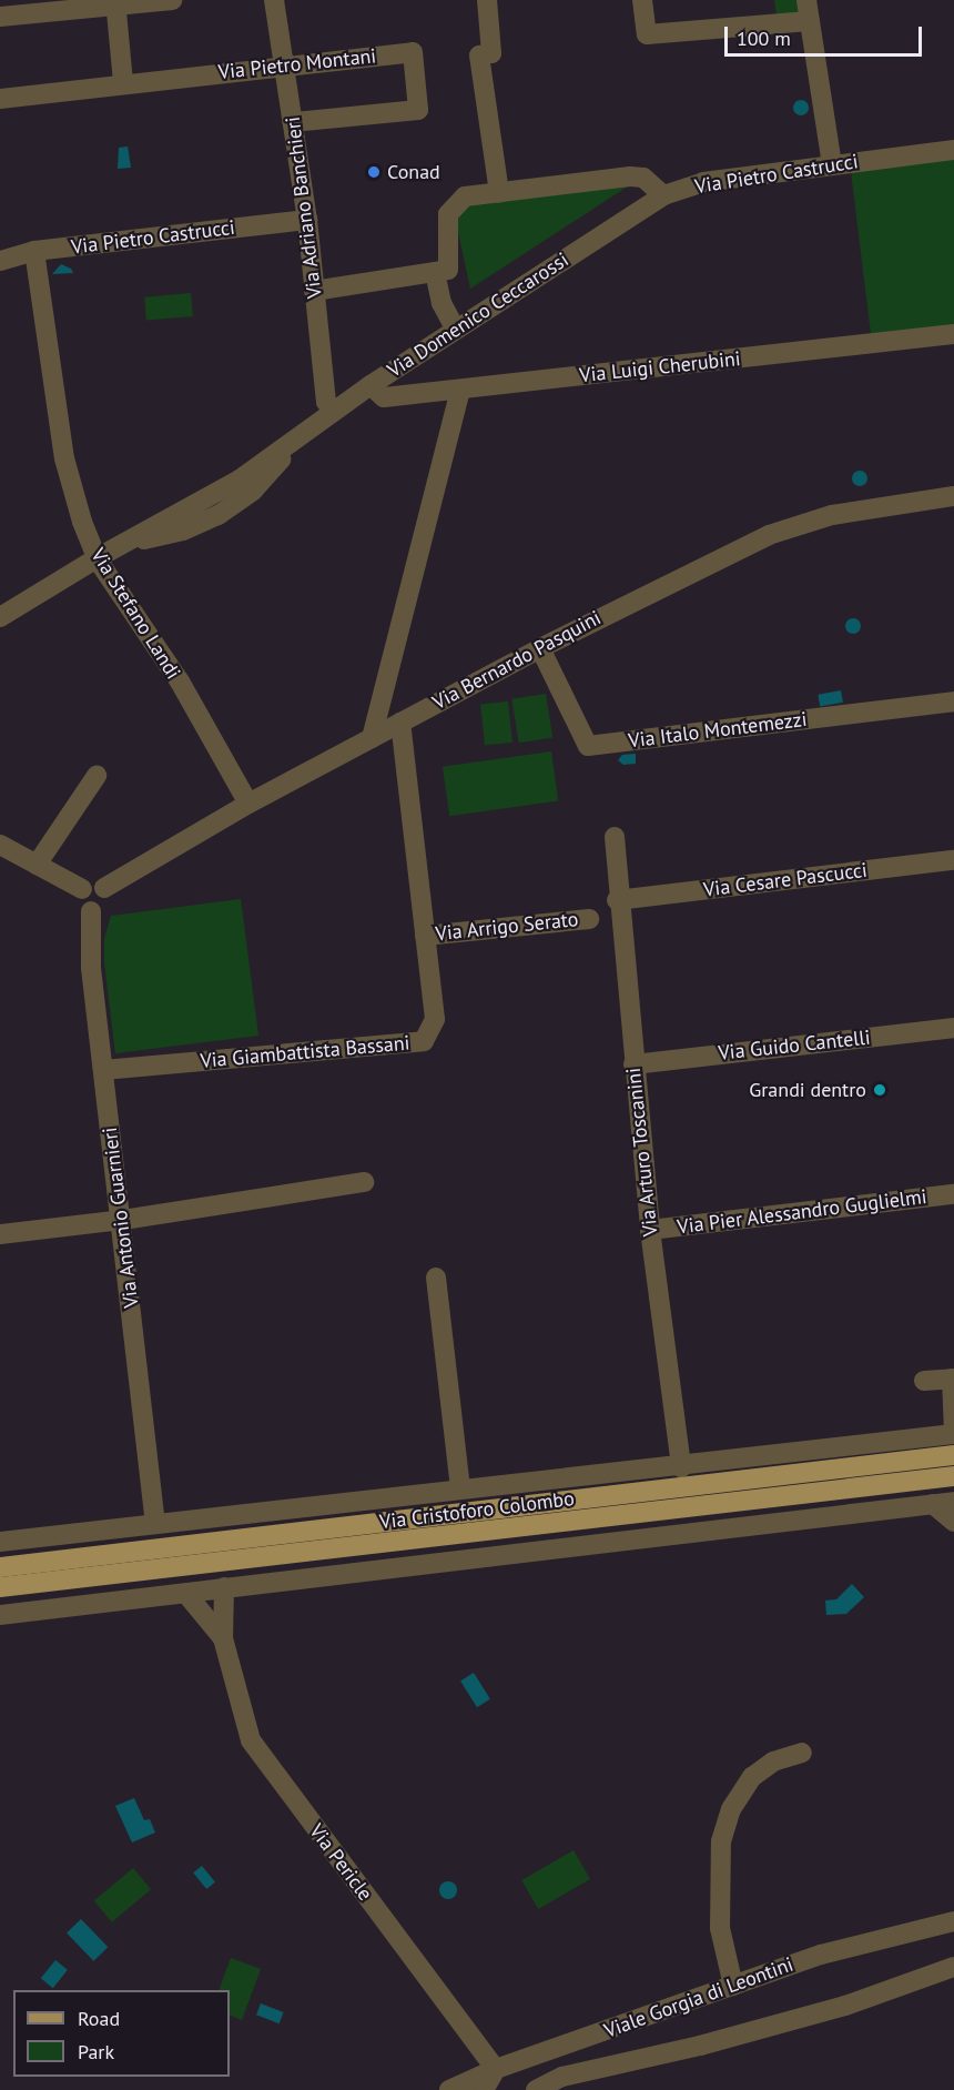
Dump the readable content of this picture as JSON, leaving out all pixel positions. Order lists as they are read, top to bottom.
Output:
{
  "streets": {
    "main road": ["Via Cristoforo Colombo"],
    "street": [
      "Via Pietro Montani",
      "Via Pietro Castrucci",
      "Via Adriano Banchieri",
      "Via Domenico Ceccarossi",
      "Via Luigi Cherubini",
      "Via Stefano Landi",
      "Via Bernardo Pasquini",
      "Via Italo Montemezzi",
      "Via Cesare Pascucci",
      "Via Arrigo Serato",
      "Via Guido Cantelli",
      "Via Giambattista Bassani",
      "Via Arturo Toscanini",
      "Via Pier Alessandro Guglielmi",
      "Via Antonio Guarnieri",
      "Via Pericle",
      "Viale Gorgia di Leontini"
    ]
  },
  "crossings": [
    ["Via Pietro Montani", "Via Adriano Banchieri"],
    ["Via Pietro Castrucci", "Via Adriano Banchieri"],
    ["Via Pietro Castrucci", "Via Domenico Ceccarossi"],
    ["Via Pietro Castrucci", "Via Stefano Landi"],
    ["Via Adriano Banchieri", "Via Domenico Ceccarossi"],
    ["Via Domenico Ceccarossi", "Via Luigi Cherubini"],
    ["Via Domenico Ceccarossi", "Via Stefano Landi"],
    ["Via Stefano Landi", "Via Bernardo Pasquini"],
    ["Via Bernardo Pasquini", "Via Italo Montemezzi"],
    ["Via Bernardo Pasquini", "Via Giambattista Bassani"],
    ["Via Bernardo Pasquini", "Via Antonio Guarnieri"],
    ["Via Cesare Pascucci", "Via Arturo Toscanini"],
    ["Via Arrigo Serato", "Via Giambattista Bassani"],
    ["Via Guido Cantelli", "Via Arturo Toscanini"],
    ["Via Giambattista Bassani", "Via Antonio Guarnieri"],
    ["Via Arturo Toscanini", "Via Pier Alessandro Guglielmi"],
    ["Via Arturo Toscanini", "Via Cristoforo Colombo"],
    ["Via Antonio Guarnieri", "Via Cristoforo Colombo"],
    ["Via Pericle", "Viale Gorgia di Leontini"]
  ],
  "places": ["Conad", "Grandi dentro"],
  "legend": ["Road", "Park"],
  "scale_bar": "100 m"
}
